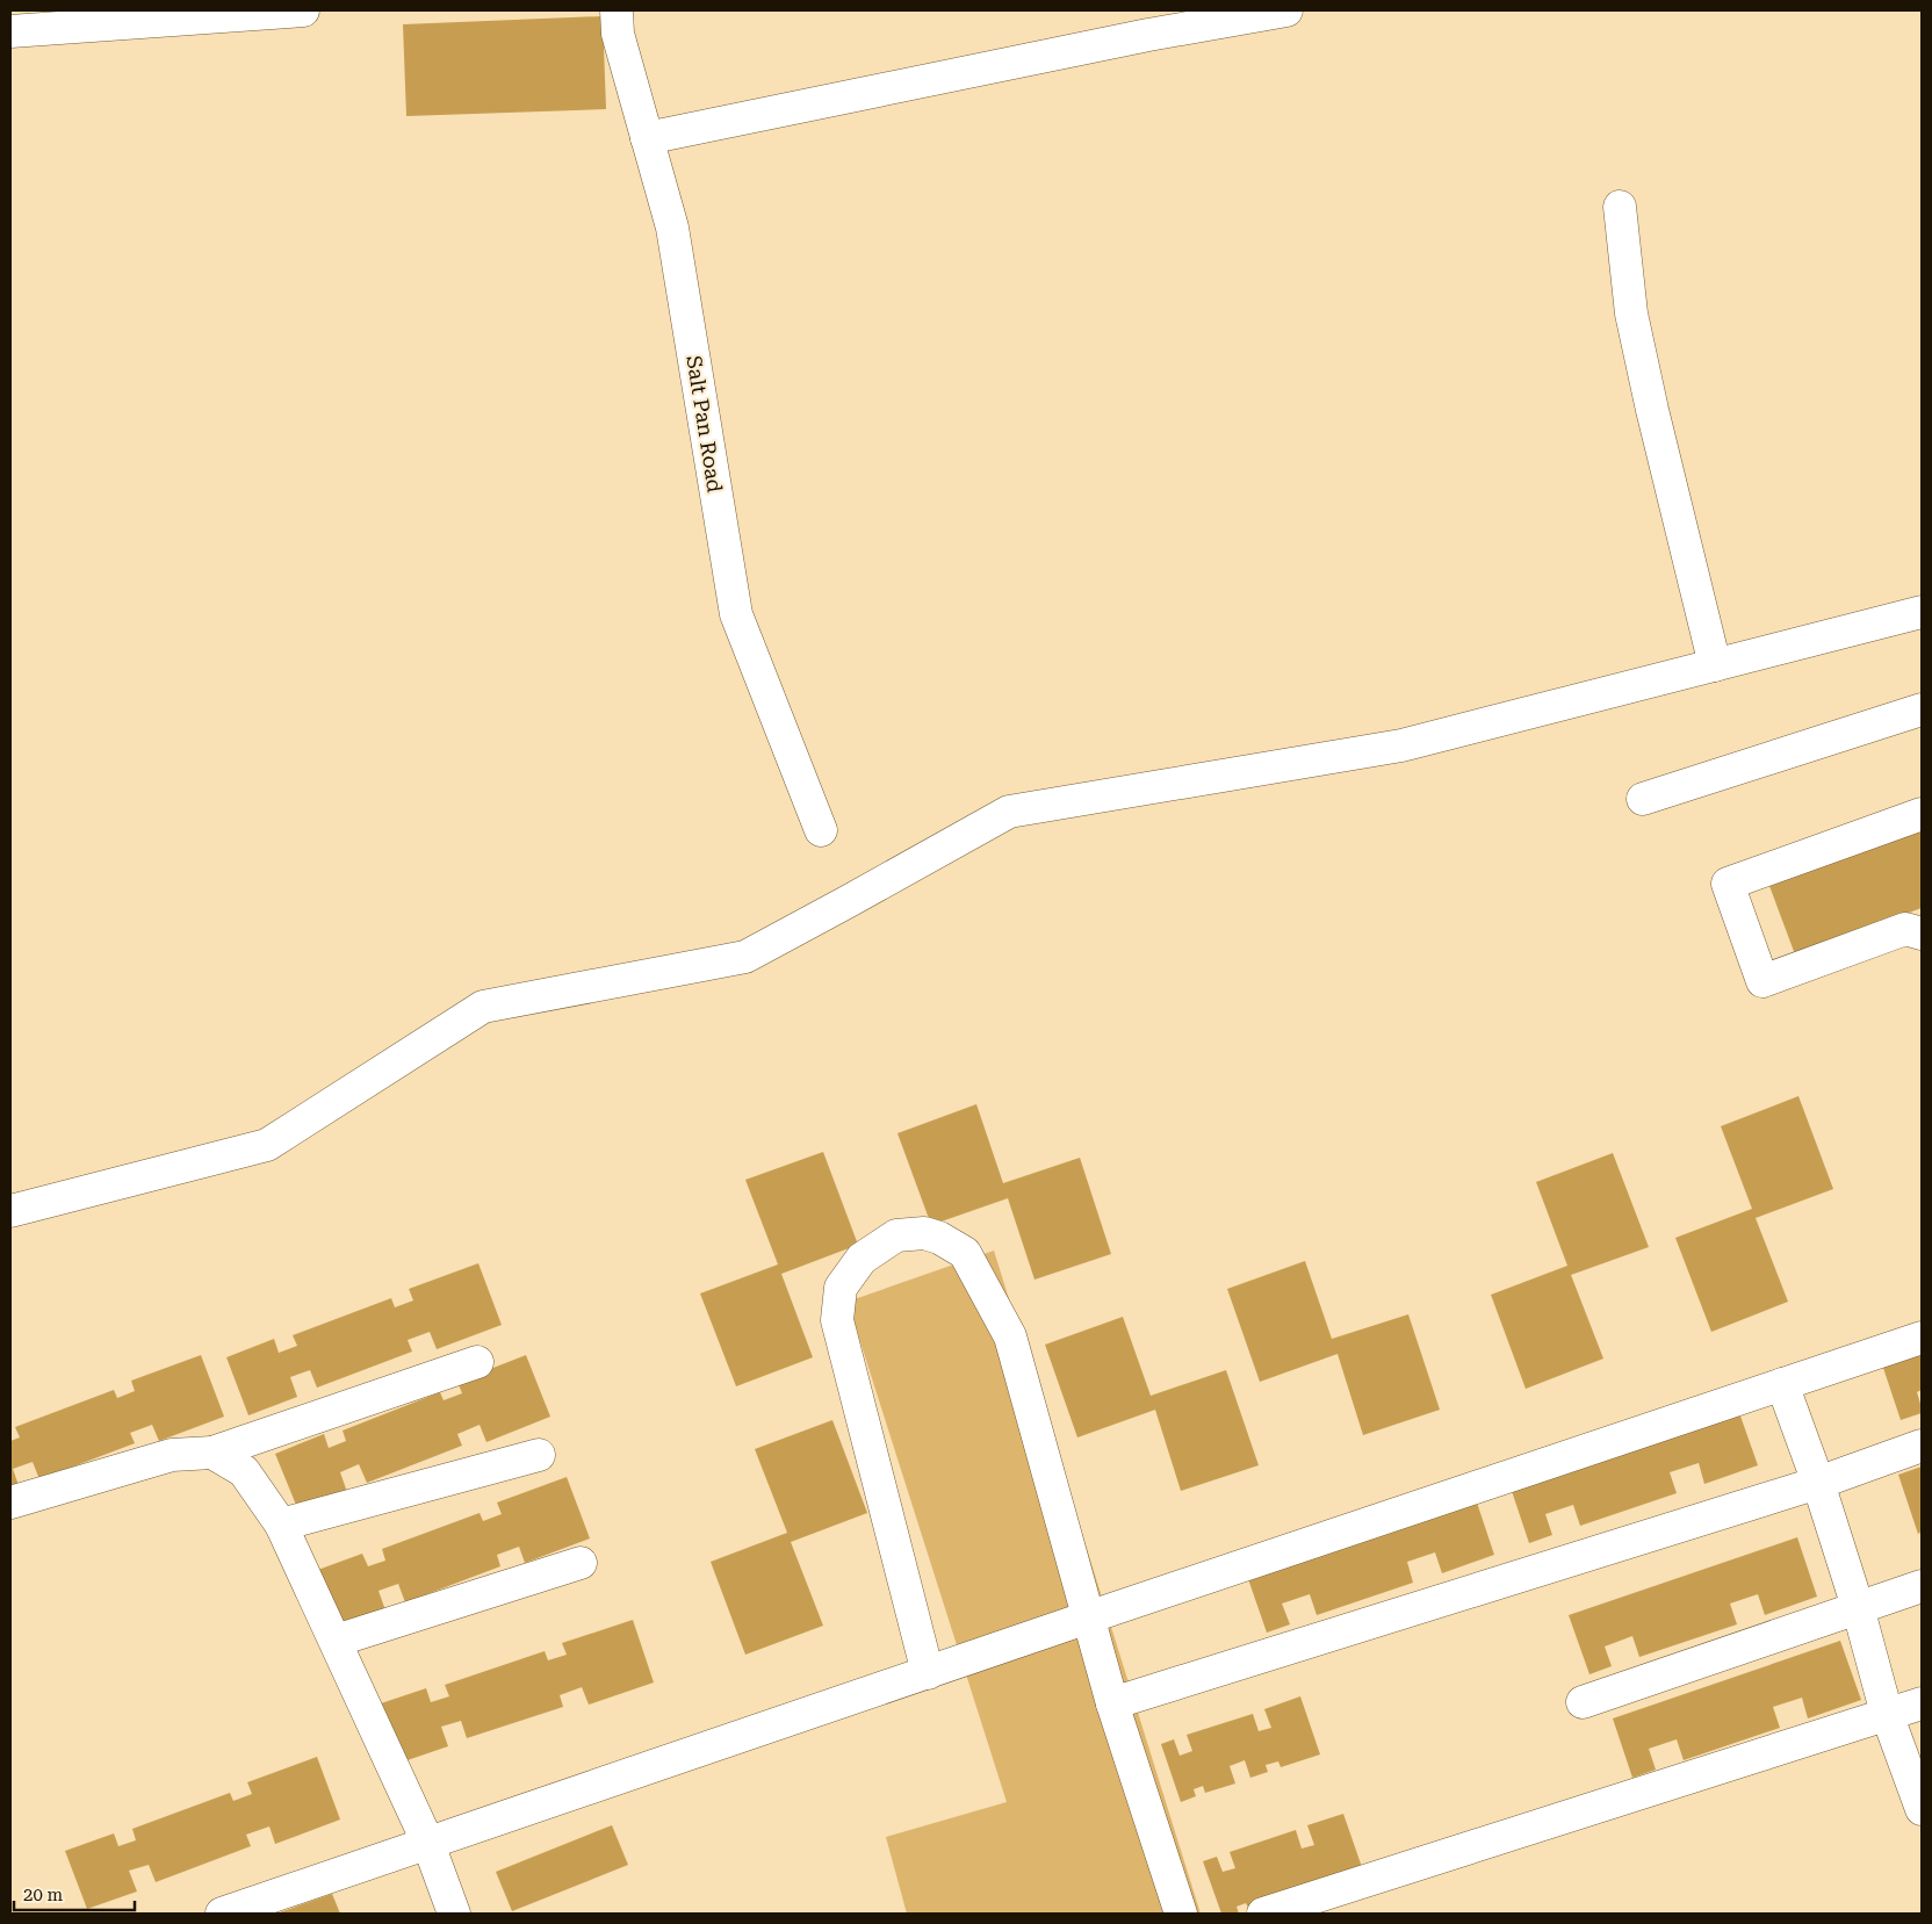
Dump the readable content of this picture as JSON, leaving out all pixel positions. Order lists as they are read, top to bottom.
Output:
{
  "streets": {
    "street": ["Salt Pan Road"]
  },
  "scale_bar": "20 m"
}
